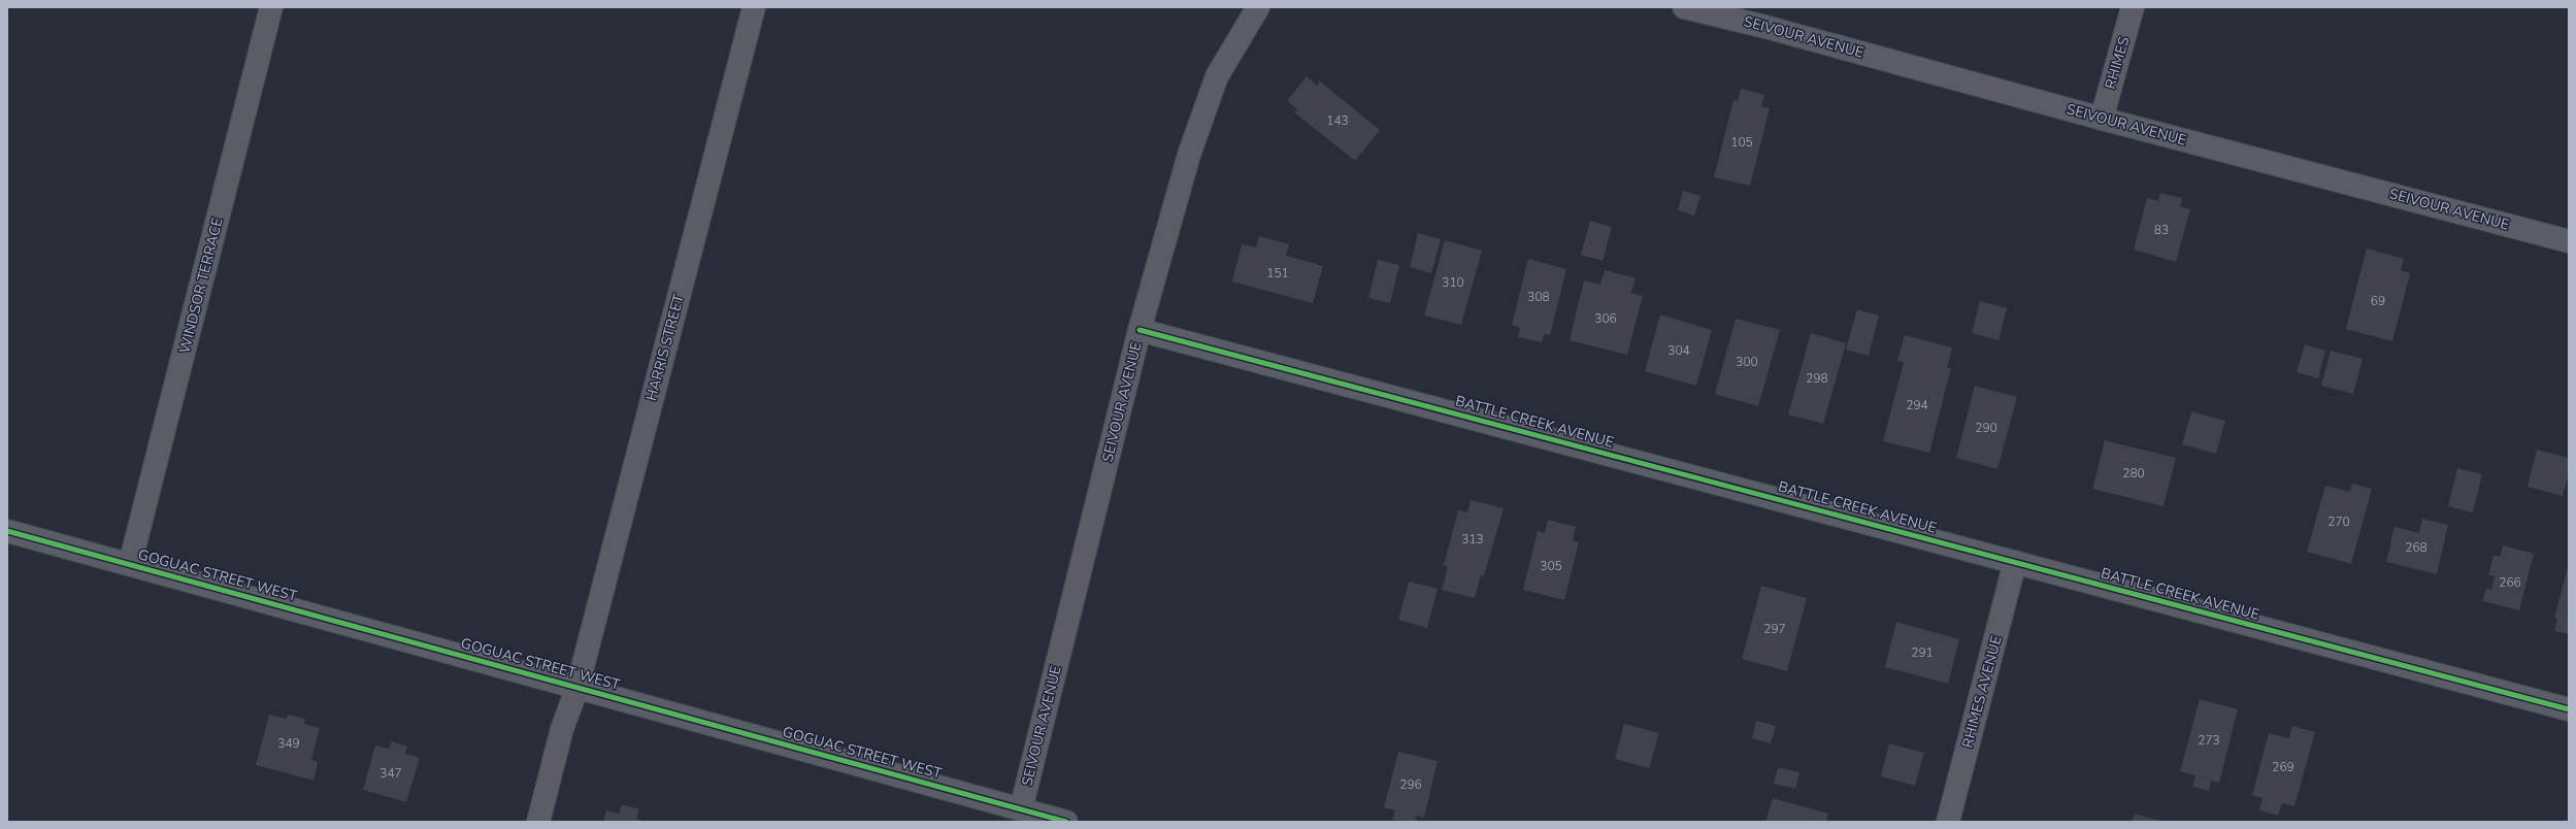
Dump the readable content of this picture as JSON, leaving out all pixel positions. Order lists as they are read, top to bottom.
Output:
{
  "streets": {
    "street": [
      "SEIVOUR AVENUE",
      "RHIMES",
      "WINDSOR TERRACE",
      "HARRIS STREET",
      "BATTLE CREEK AVENUE",
      "GOGUAC STREET WEST",
      "RHIMES AVENUE"
    ]
  },
  "crossings": [
    ["SEIVOUR AVENUE", "RHIMES"],
    ["SEIVOUR AVENUE", "BATTLE CREEK AVENUE"],
    ["SEIVOUR AVENUE", "GOGUAC STREET WEST"],
    ["WINDSOR TERRACE", "GOGUAC STREET WEST"],
    ["HARRIS STREET", "GOGUAC STREET WEST"],
    ["BATTLE CREEK AVENUE", "RHIMES AVENUE"]
  ],
  "house_numbers": [
    "143",
    "105",
    "83",
    "151",
    "310",
    "308",
    "69",
    "306",
    "304",
    "300",
    "298",
    "294",
    "290",
    "280",
    "270",
    "313",
    "268",
    "305",
    "266",
    "297",
    "291",
    "273",
    "349",
    "269",
    "347",
    "296"
  ]
}
